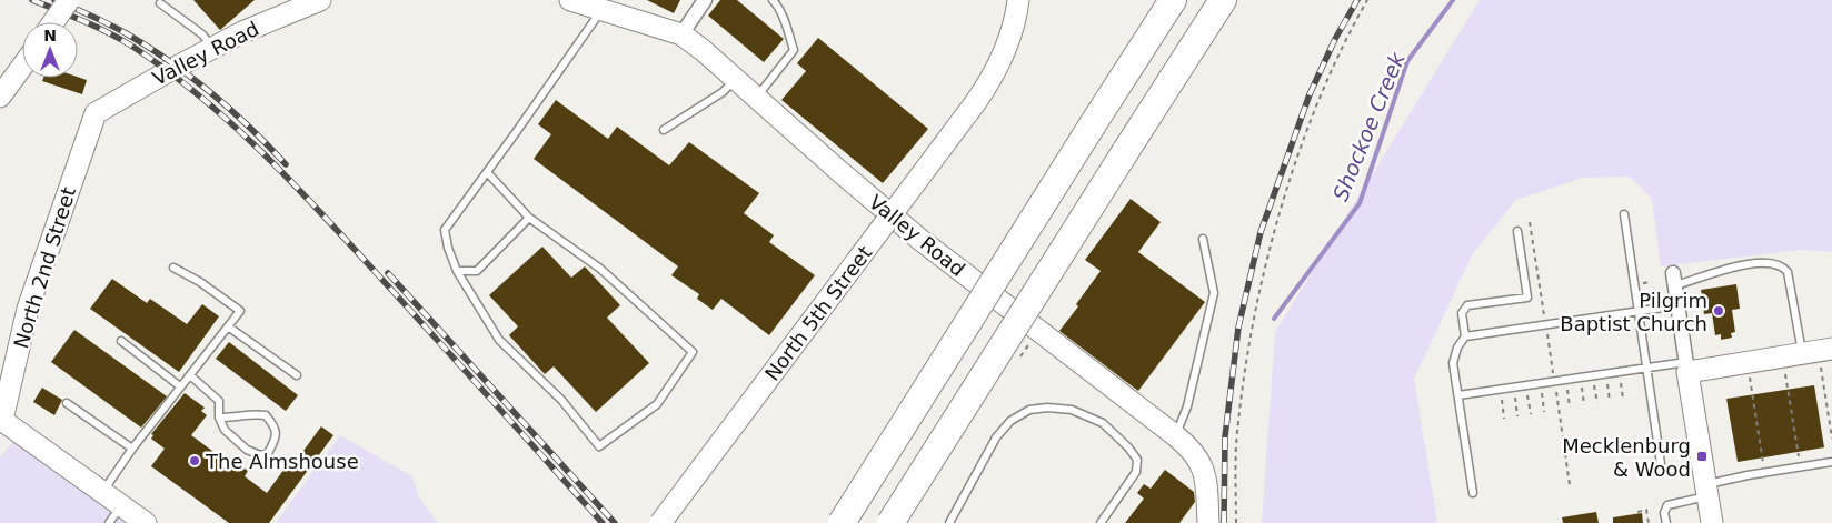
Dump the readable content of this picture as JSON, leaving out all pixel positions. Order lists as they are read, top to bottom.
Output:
{
  "streets": {
    "street": ["Valley Road", "North 2nd Street", "North 5th Street"]
  },
  "crossings": [
    ["Valley Road", "North 2nd Street"]
  ],
  "water": ["Shockoe Creek"],
  "places": {
    "other": ["Pilgrim Baptist Church", "The Almshouse"],
    "transit": ["Mecklenburg & Wood"]
  },
  "north": "top"
}
